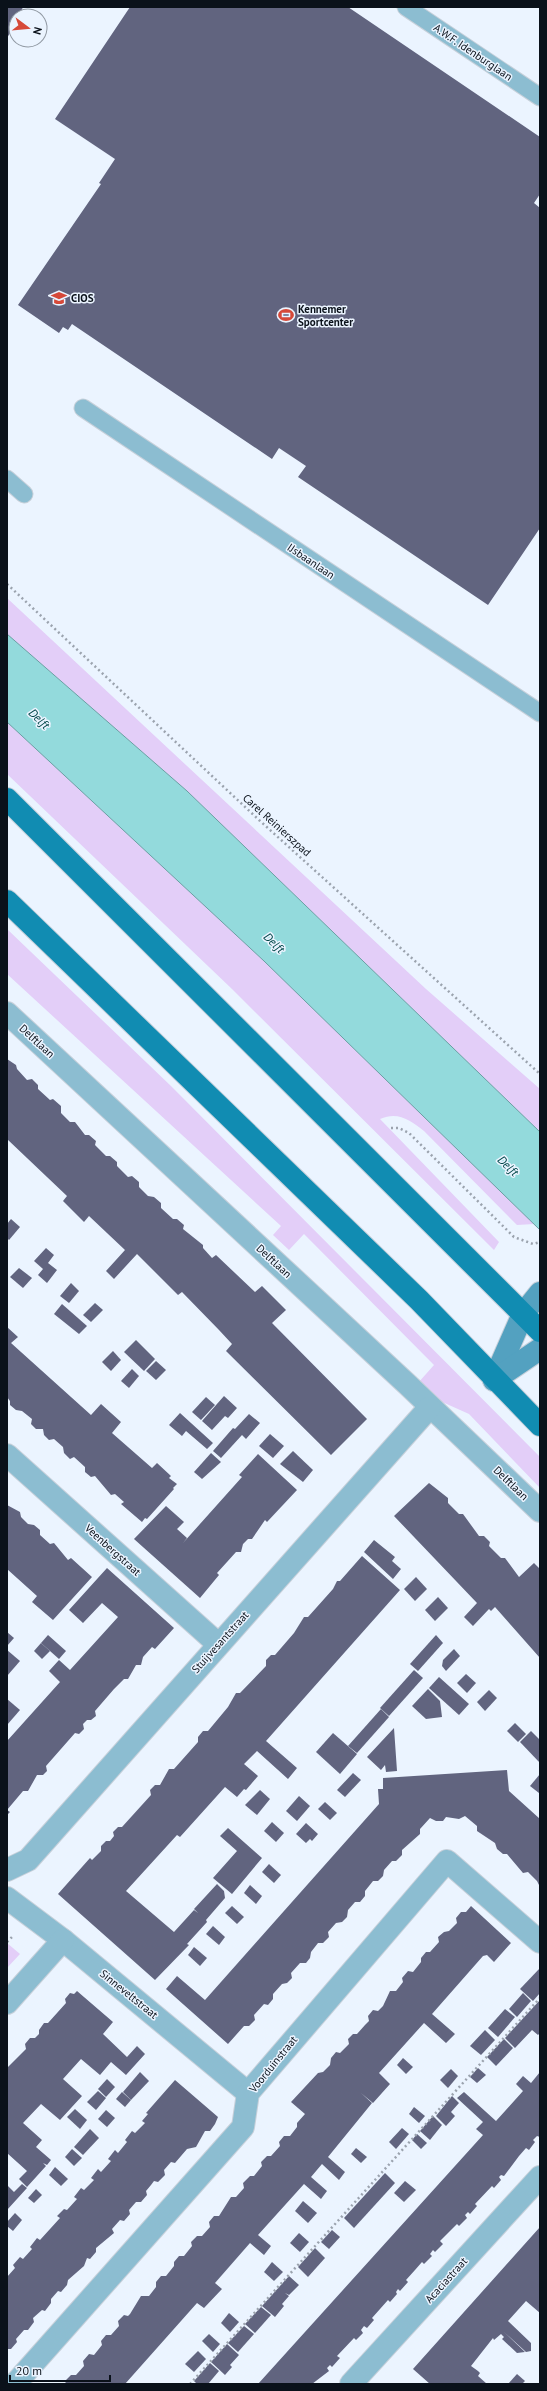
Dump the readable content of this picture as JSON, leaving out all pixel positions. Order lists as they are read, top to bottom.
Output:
{
  "streets": {
    "street": [
      "Delftlaan",
      "Veenbergstraat",
      "Stuijvesantstraat",
      "Sinneveltstraat",
      "Voorduinstraat",
      "Acaciastraat"
    ],
    "lane": ["A.W.F. Idenburglaan", "IJsbaanlaan"],
    "path": ["Carel Reinierszpad"]
  },
  "crossings": [
    ["Delftlaan", "Stuijvesantstraat"],
    ["Veenbergstraat", "Stuijvesantstraat"],
    ["Sinneveltstraat", "Voorduinstraat"]
  ],
  "water": ["Delft"],
  "places": {
    "school or university": ["CIOS"],
    "sports": ["Kennemer Sportcenter"]
  },
  "scale_bar": "20 m",
  "north": "right"
}
